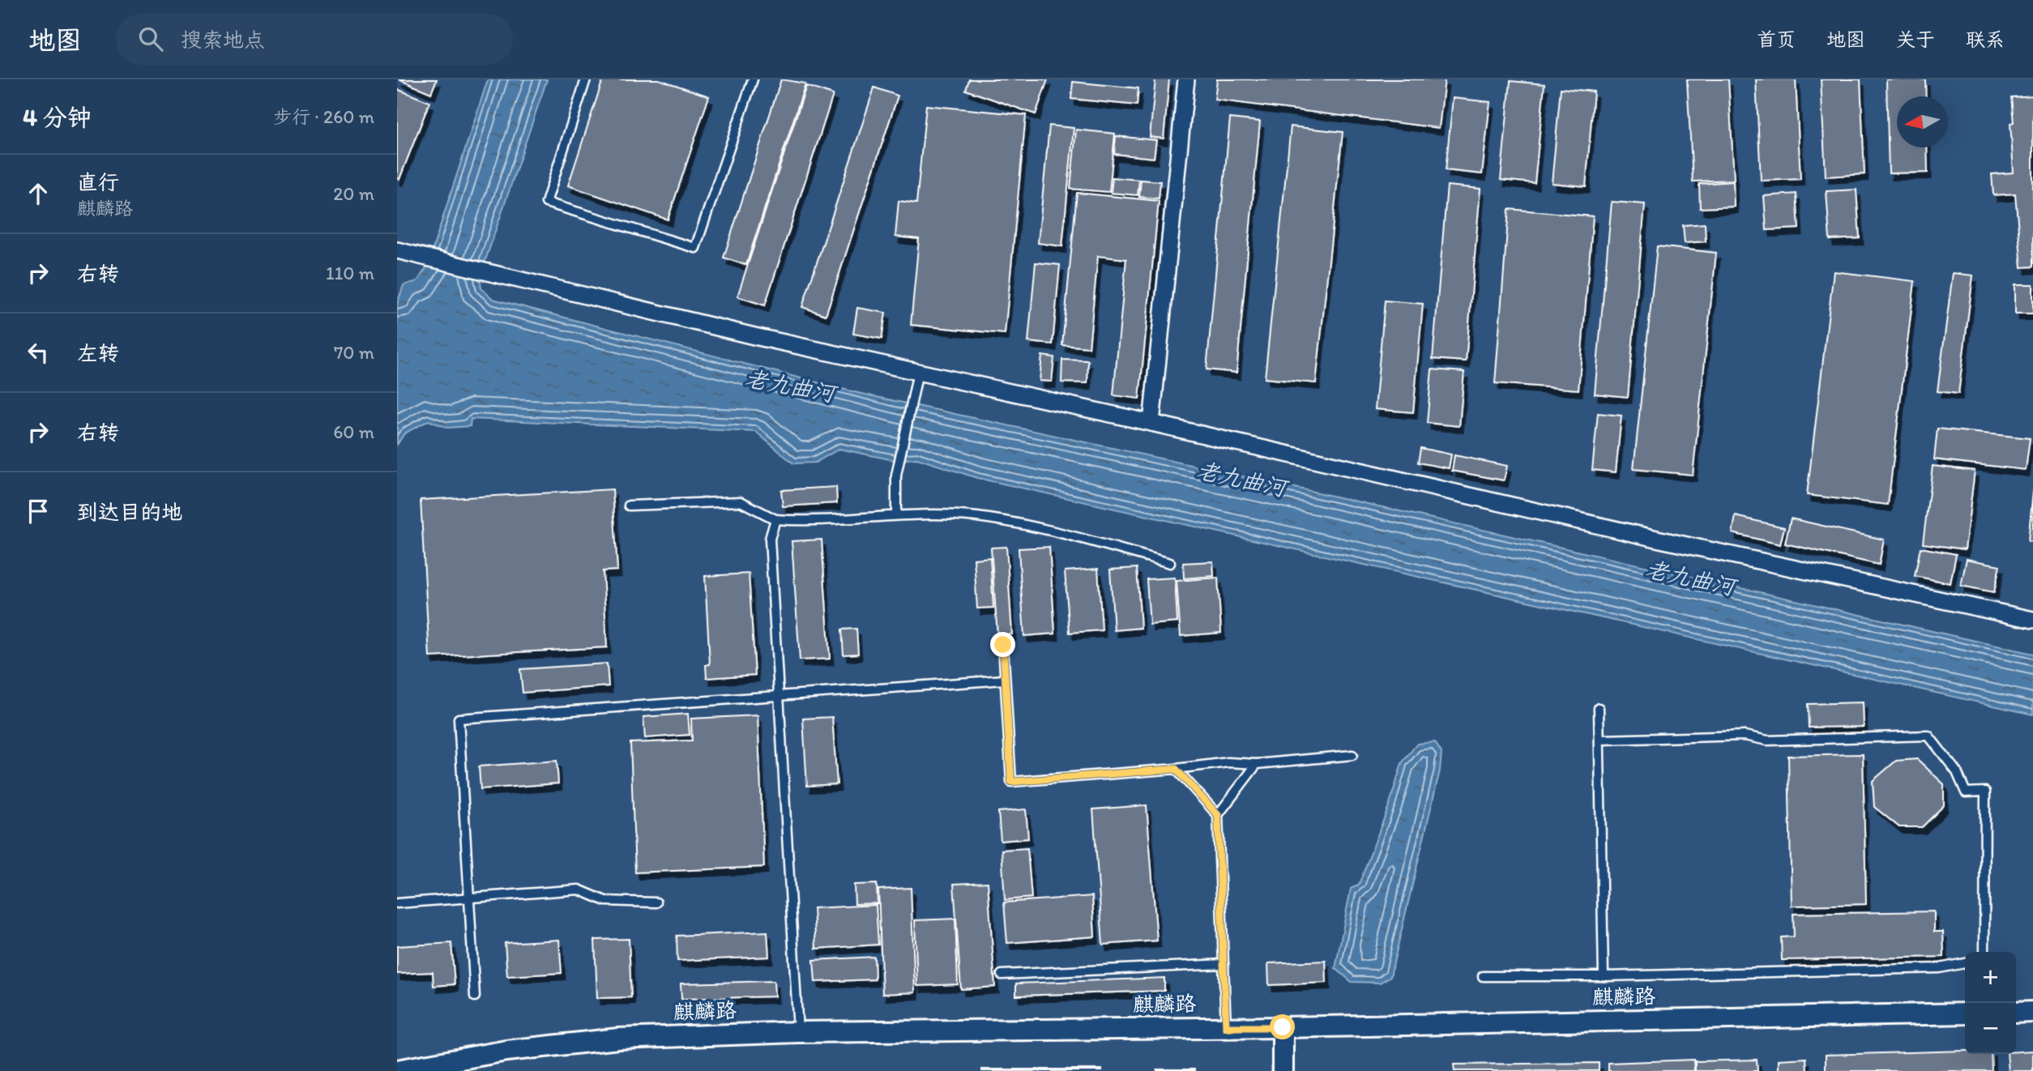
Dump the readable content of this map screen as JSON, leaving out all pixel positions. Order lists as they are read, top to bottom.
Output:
{
  "streets": {
    "street": ["麒麟路"]
  },
  "water": ["老九曲河"],
  "north": "left",
  "page": {
    "header": "地图",
    "search": "搜索地点",
    "nav": [
      "首页",
      "地图",
      "关于",
      "联系"
    ],
    "heading": ["4 分钟", "步行 · 260 m"],
    "list": [
      ["直行", "麒麟路", "20 m"],
      ["右转", "110 m"],
      ["左转", "70 m"],
      ["右转", "60 m"],
      "到达目的地"
    ],
    "map_buttons": ["+", "−"]
  }
}
